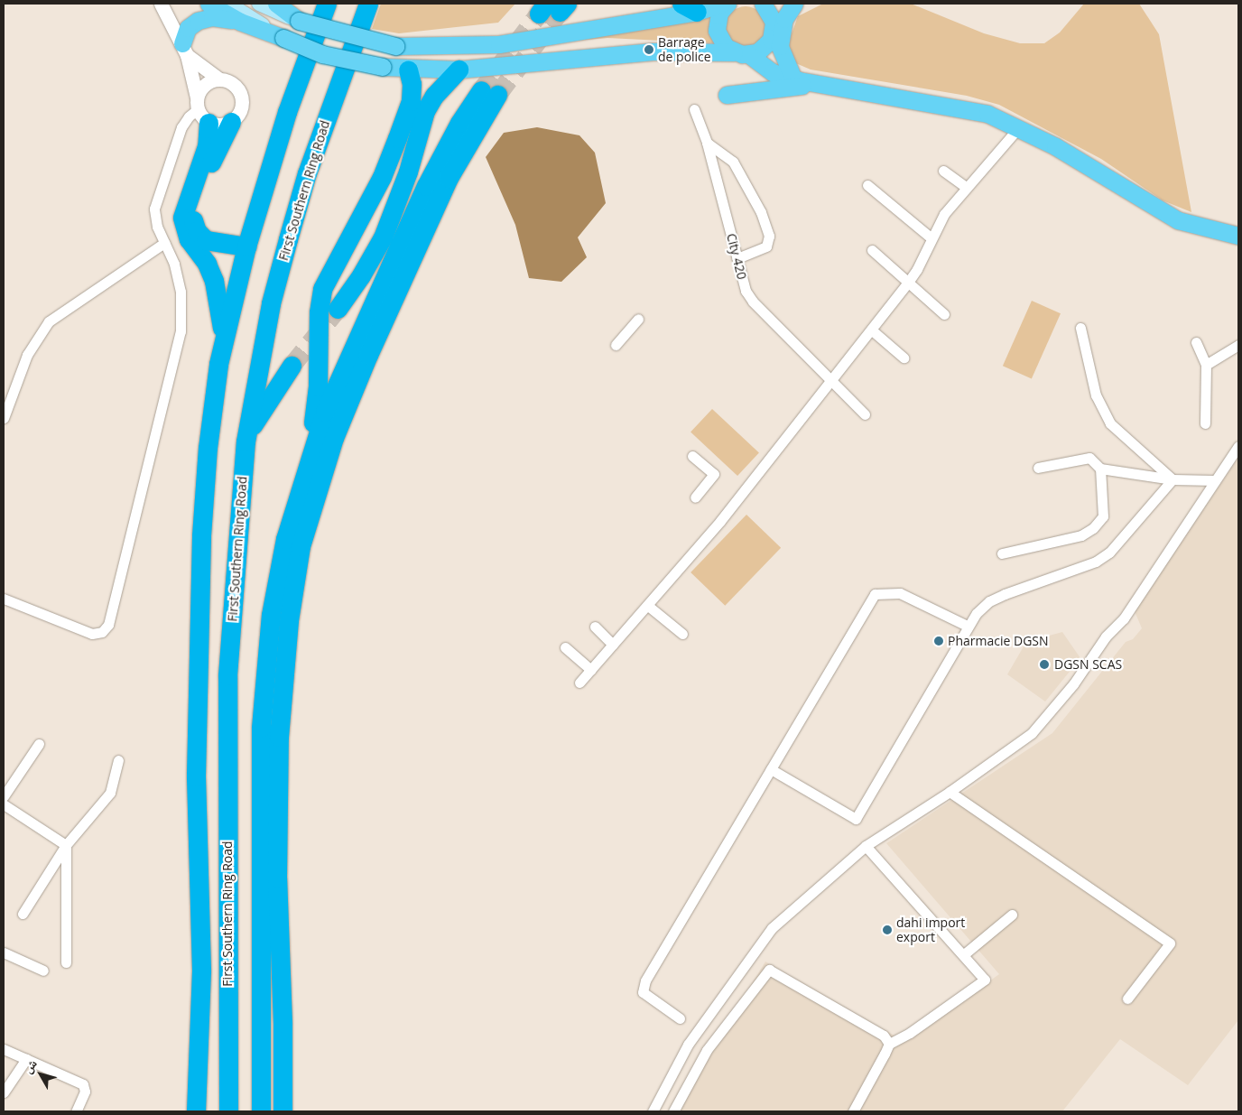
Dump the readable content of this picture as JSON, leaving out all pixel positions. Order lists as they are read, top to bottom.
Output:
{
  "streets": {
    "highway": ["First Southern Ring Road"],
    "street": ["City 420"]
  },
  "places": [
    "Barrage de police",
    "Pharmacie DGSN",
    "DGSN SCAS",
    "dahi import export"
  ],
  "north": "top left"
}
